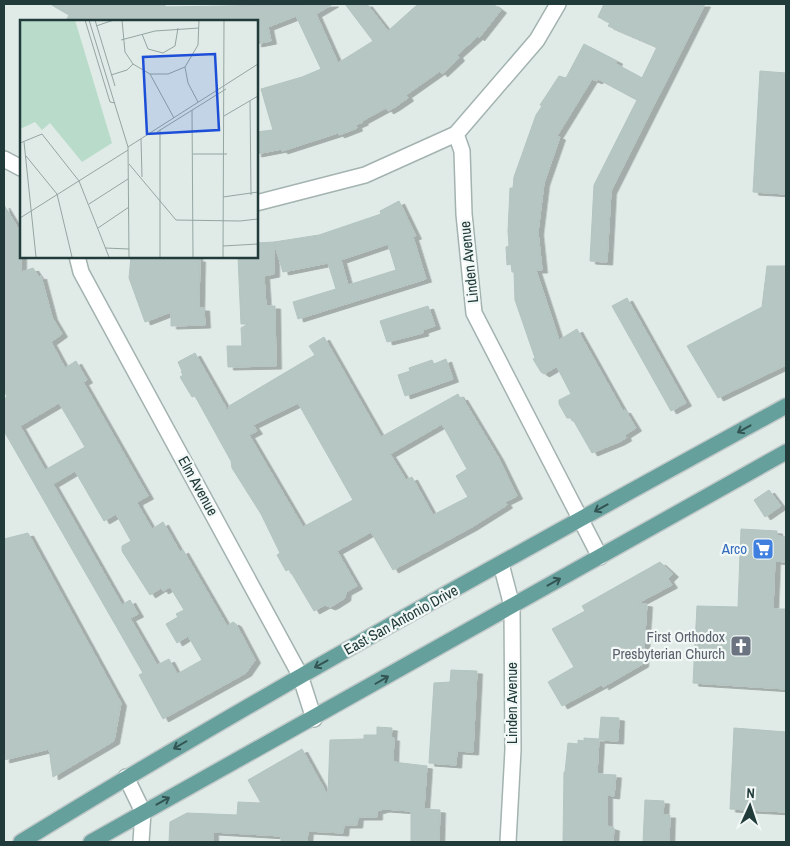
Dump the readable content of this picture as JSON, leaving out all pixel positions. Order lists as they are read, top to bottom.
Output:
{
  "streets": {
    "main road": ["East San Antonio Drive"],
    "street": ["Linden Avenue", "Elm Avenue"]
  },
  "crossings": [
    ["Linden Avenue", "East San Antonio Drive"],
    ["Elm Avenue", "East San Antonio Drive"]
  ],
  "places": {
    "supermarket": ["Arco"],
    "church": ["First Orthodox Presbyterian Church"]
  },
  "north": "top"
}
